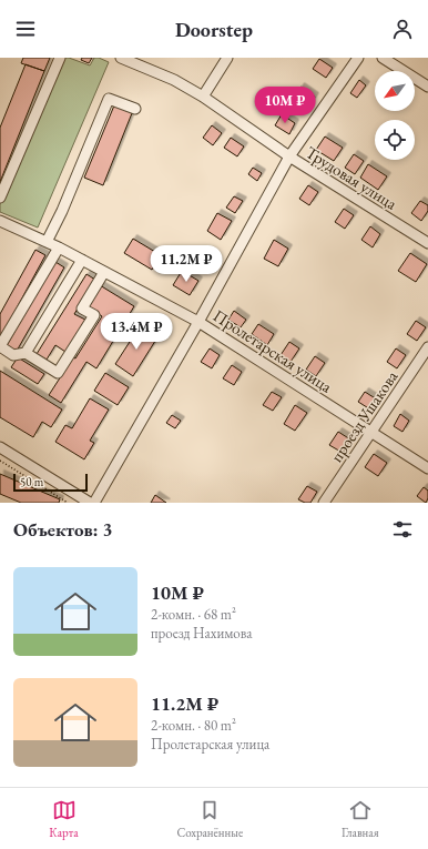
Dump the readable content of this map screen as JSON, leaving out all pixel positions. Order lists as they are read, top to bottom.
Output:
{
  "streets": {
    "street": ["Трудовая улица", "Пролетарская улица", "проезд Ушакова"]
  },
  "crossings": [
    ["Пролетарская улица", "проезд Ушакова"]
  ],
  "scale_bar": "50 m",
  "north": "bottom left",
  "page": {
    "header": "Doorstep",
    "price": ["10M ₽", "11.2M ₽", "13.4M ₽"],
    "scale": "50 m",
    "heading": "Объектов: 3",
    "list": [
      {
        "name": "10M ₽",
        "note": "2-комн. · 68 m² · проезд Нахимова"
      },
      {
        "name": "11.2M ₽",
        "note": "2-комн. · 80 m² · Пролетарская улица"
      }
    ],
    "tabs": ["Карта", "Сохранённые", "Главная"]
  }
}
